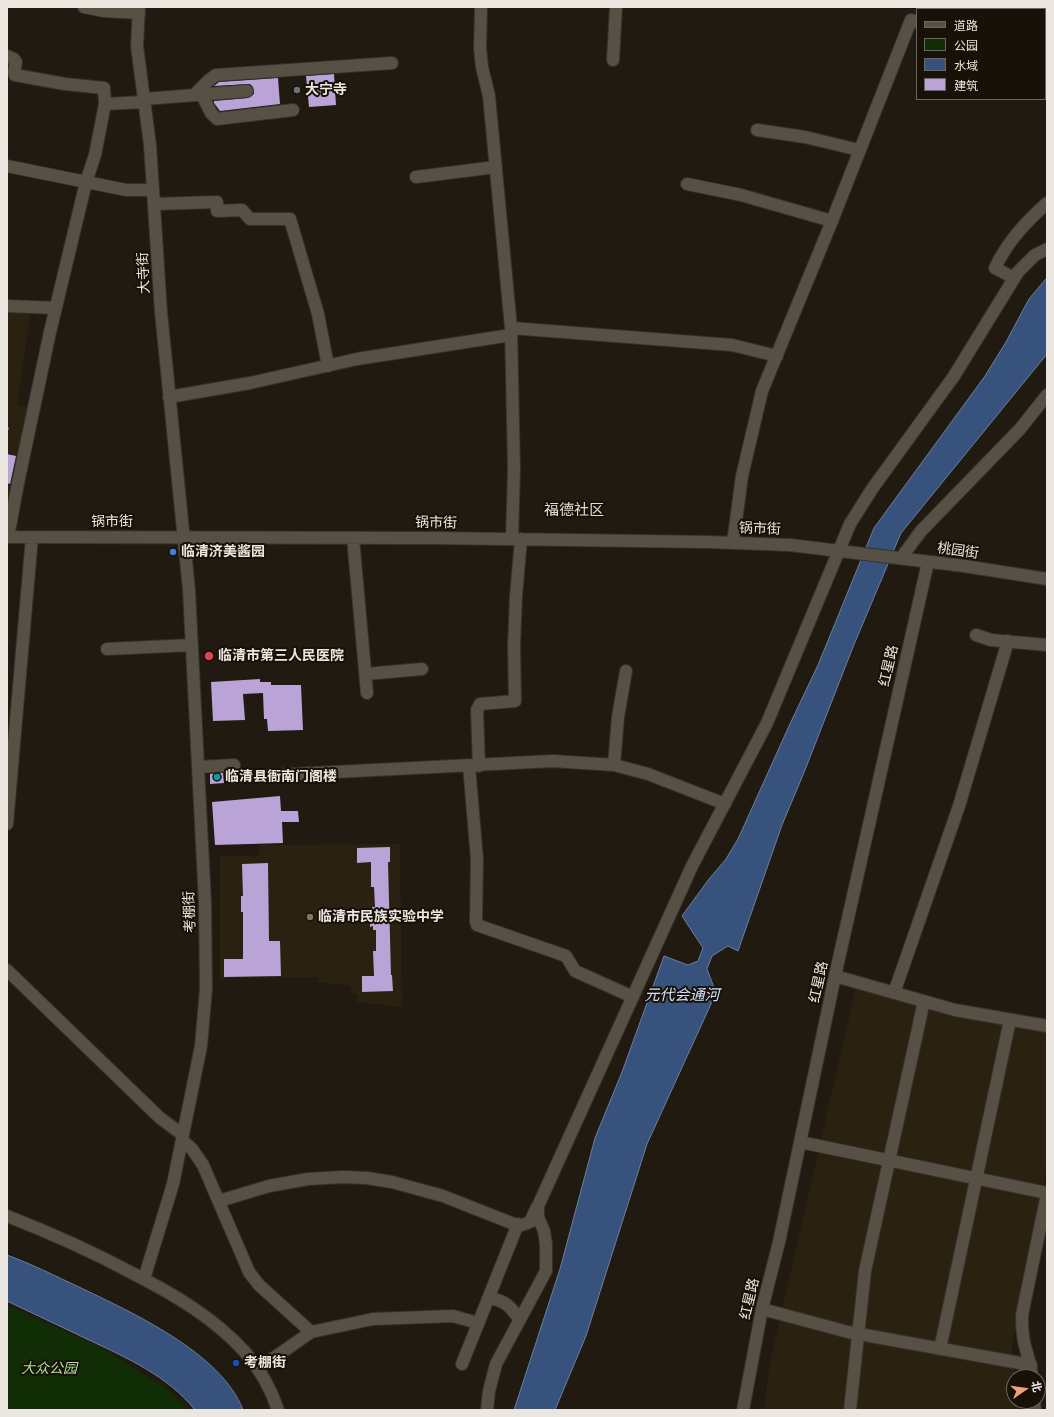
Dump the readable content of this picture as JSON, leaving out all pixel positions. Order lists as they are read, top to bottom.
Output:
{
  "streets": {
    "street": [
      "大寺街",
      "锅市街",
      "桃园街",
      "红星路",
      "考棚街"
    ]
  },
  "crossings": [
    ["大寺街", "锅市街"],
    ["大寺街", "考棚街"],
    ["锅市街", "桃园街"],
    ["锅市街", "考棚街"],
    ["桃园街", "红星路"]
  ],
  "districts": ["福德社区"],
  "water": ["元代会通河"],
  "parks": ["大众公园"],
  "places": [
    "大宁寺",
    "临清济美酱园",
    "临清市第三人民医院",
    "临清县衙南门阁楼",
    "临清市民族实验中学",
    "考棚街"
  ],
  "legend": [
    "道路",
    "公园",
    "水域",
    "建筑"
  ],
  "north": "right"
}
